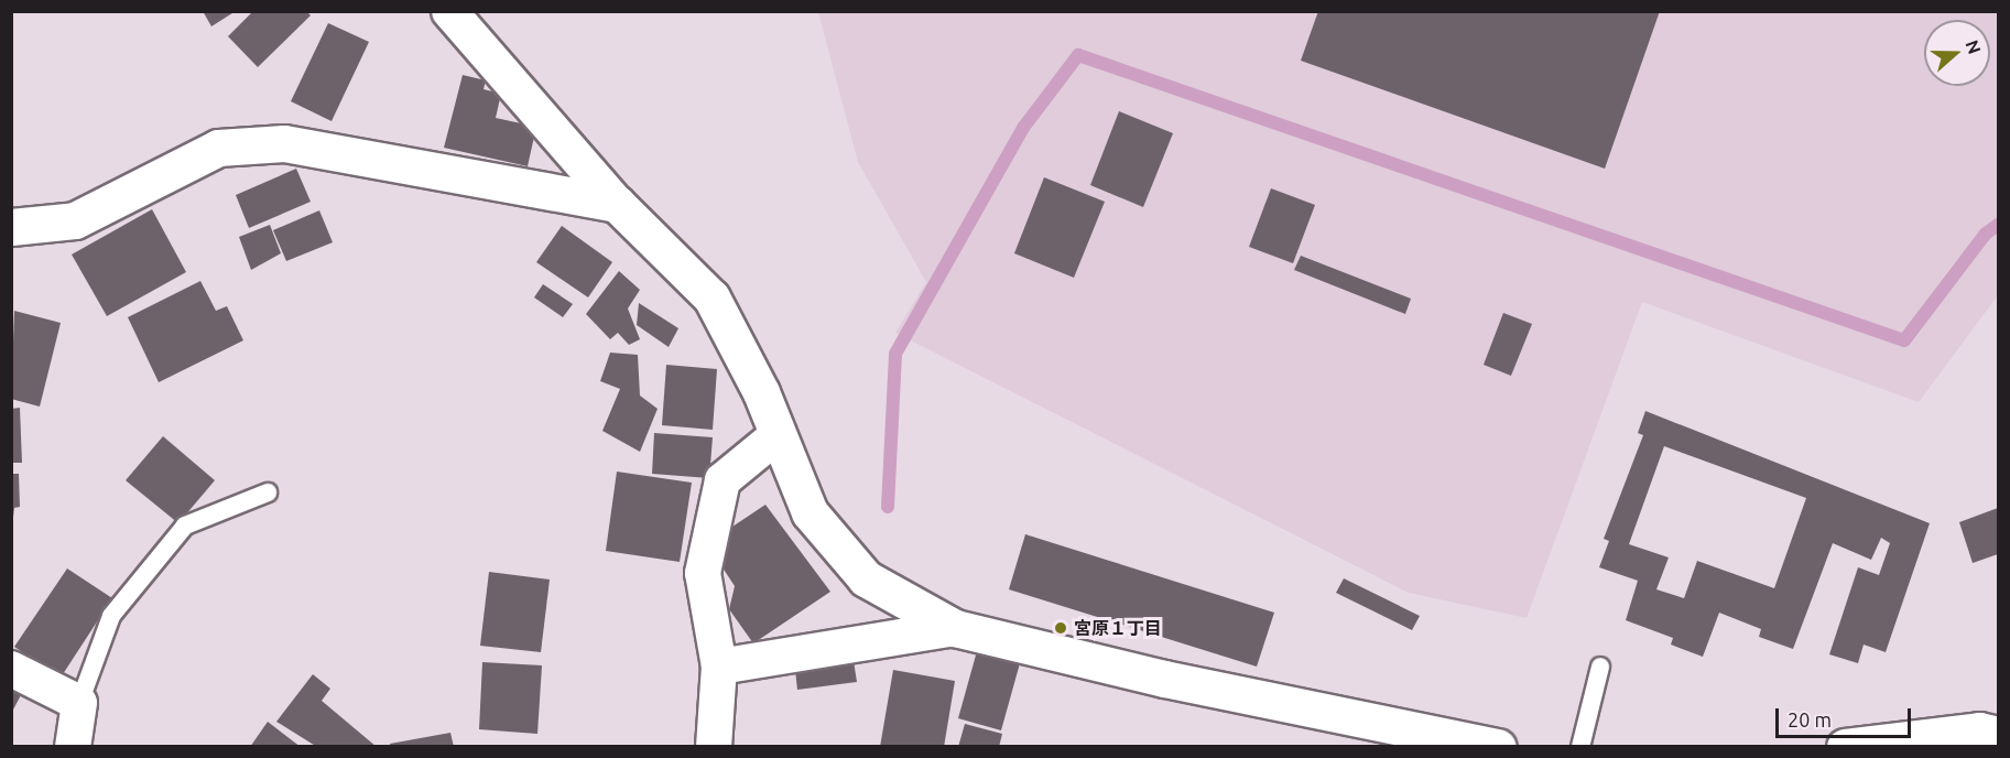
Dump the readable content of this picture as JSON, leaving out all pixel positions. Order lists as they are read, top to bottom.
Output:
{
  "places": ["宮原１丁目"],
  "scale_bar": "20 m",
  "north": "right"
}
